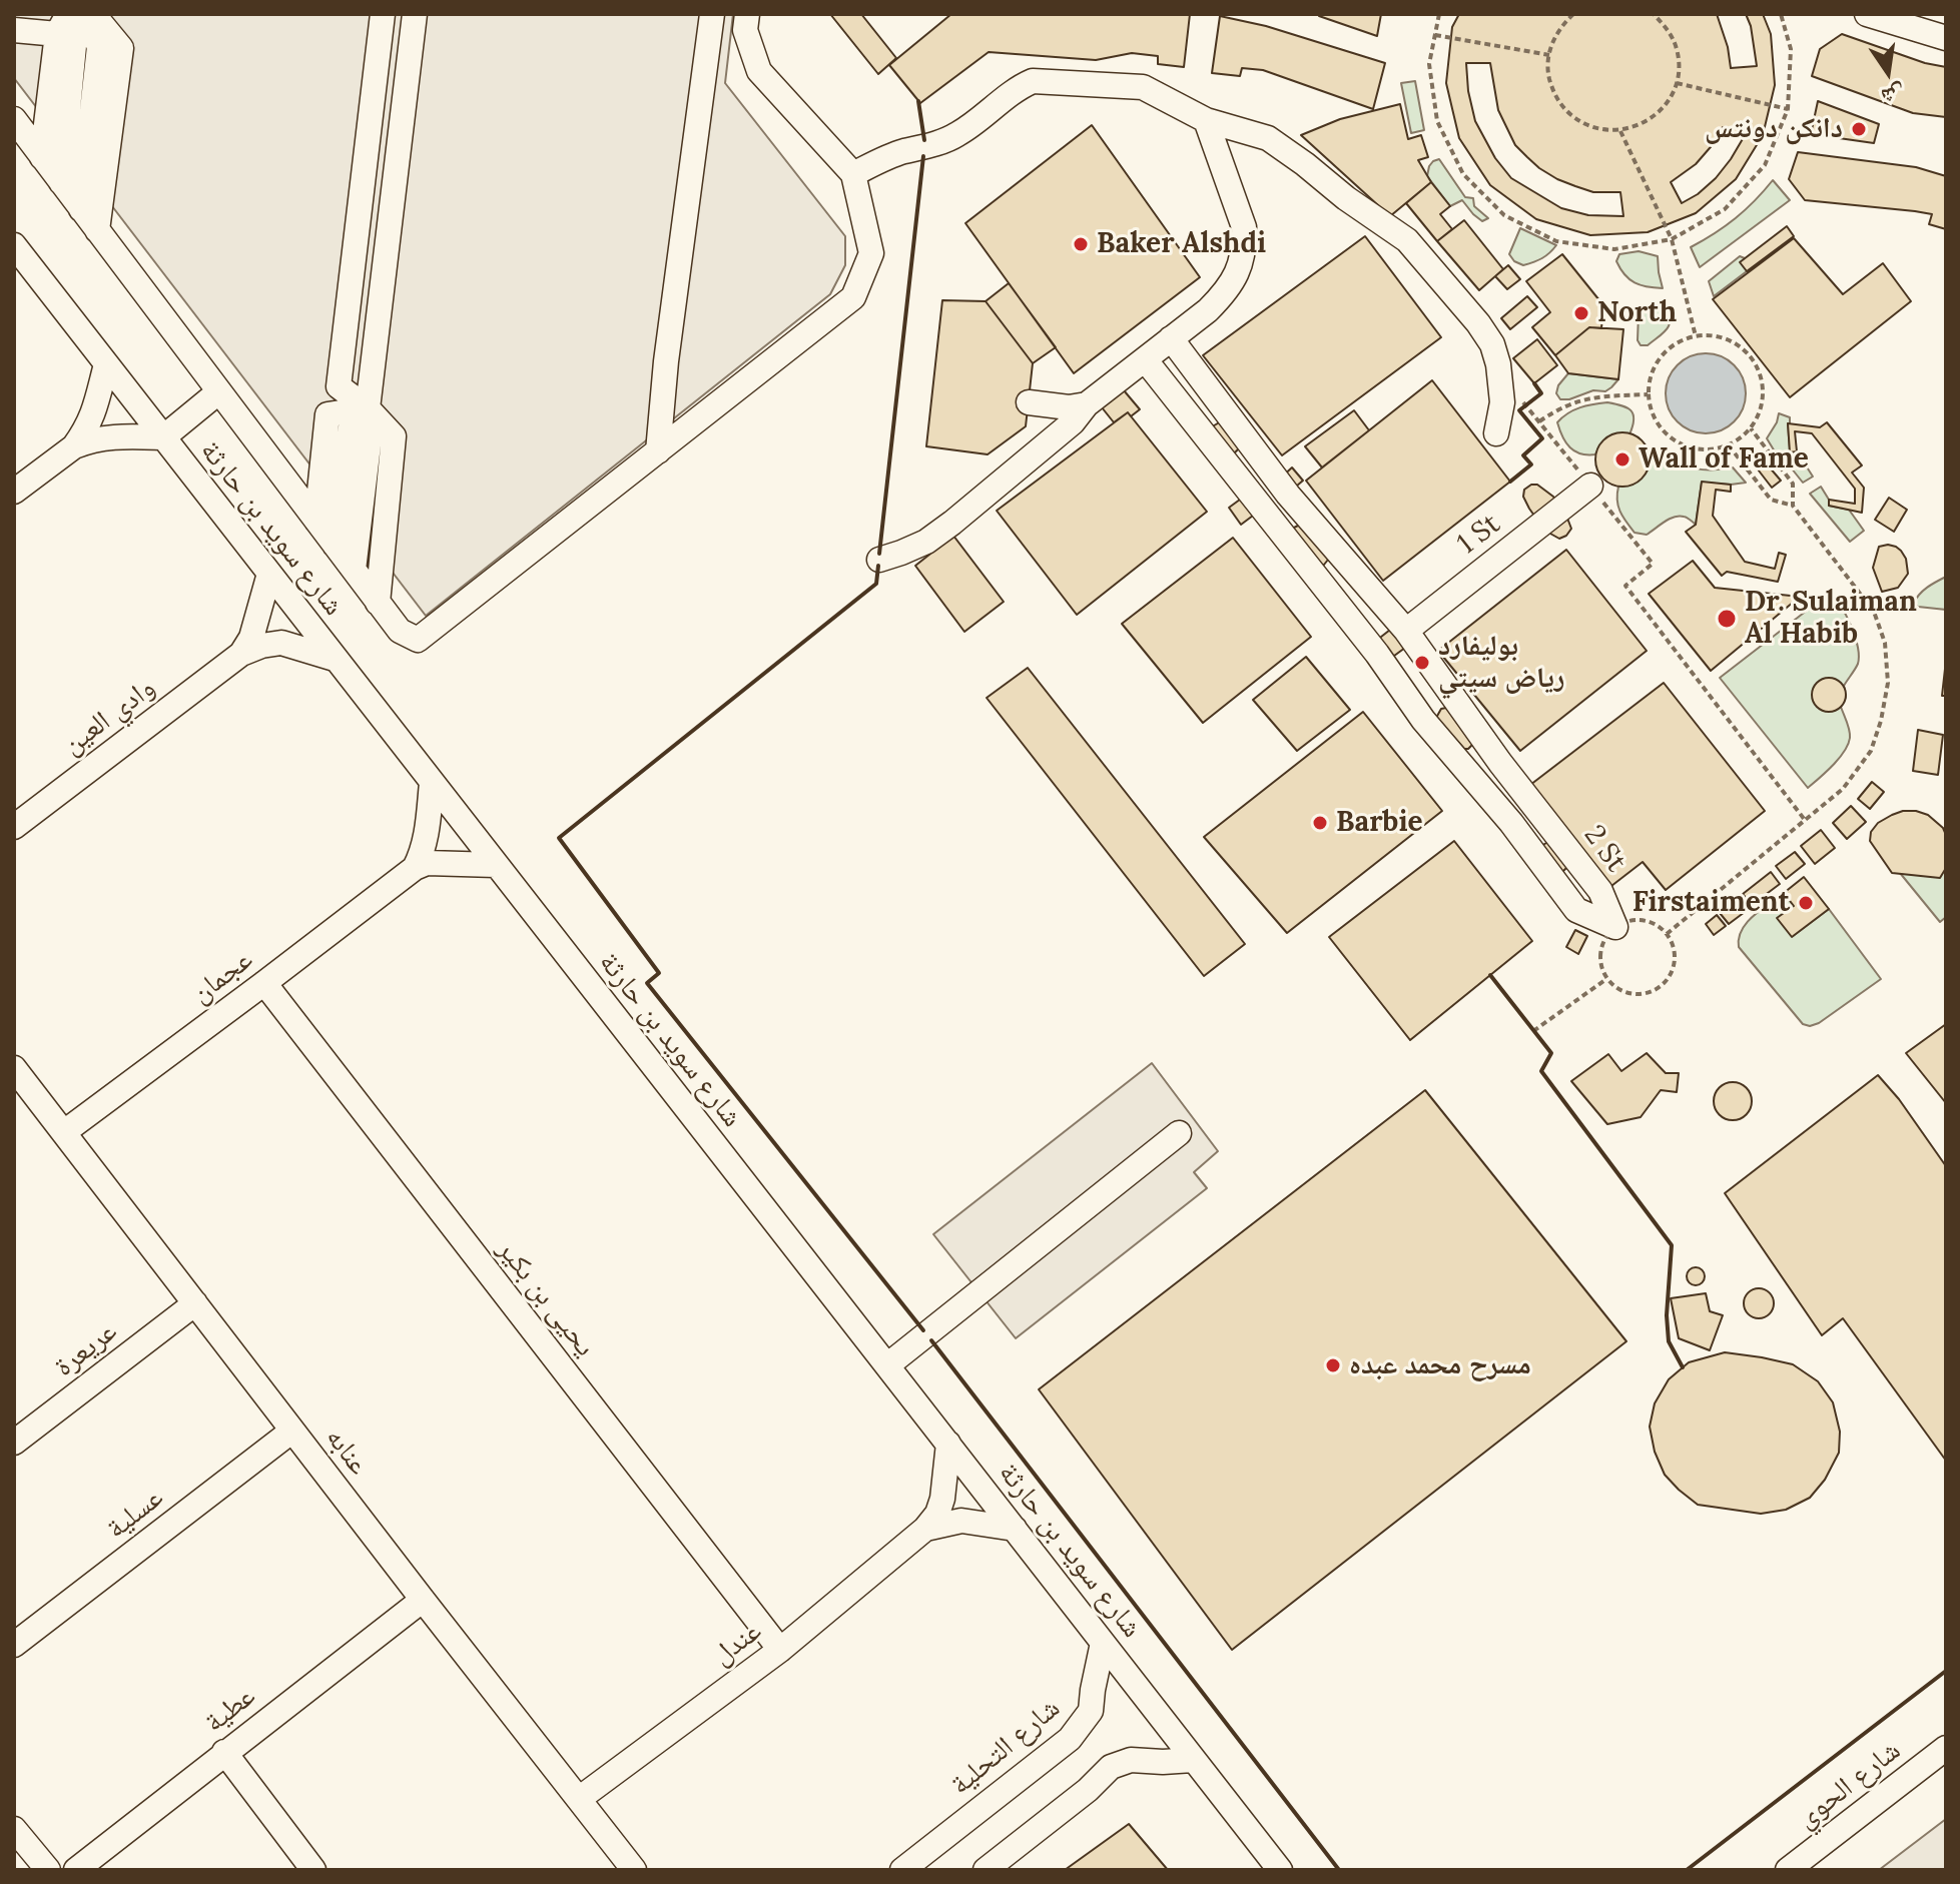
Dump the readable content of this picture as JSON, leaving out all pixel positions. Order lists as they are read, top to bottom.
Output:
{
  "streets": {
    "street": [
      "شارع سويد بن حارثة",
      "1 St",
      "وادي العين",
      "2 St",
      "عجمان",
      "يحيى بن بكير",
      "عريعرة",
      "عنابه",
      "عسلية",
      "عندل",
      "عطية",
      "شارع التحلية",
      "شارع الحوي"
    ]
  },
  "crossings": [
    ["شارع سويد بن حارثة", "وادي العين"],
    ["شارع سويد بن حارثة", "عندل"],
    ["شارع سويد بن حارثة", "شارع التحلية"],
    ["1 St", "2 St"],
    ["عجمان", "يحيى بن بكير"],
    ["عجمان", "عنابه"],
    ["يحيى بن بكير", "عندل"],
    ["عريعرة", "عنابه"],
    ["عنابه", "عسلية"],
    ["عنابه", "عندل"],
    ["عنابه", "عطية"]
  ],
  "places": [
    "دانكن دونتس",
    "Baker Alshdi",
    "North",
    "Wall of Fame",
    "Dr. Sulaiman Al Habib",
    "بوليفارد رياض سيتي",
    "Barbie",
    "Firstaiment",
    "مسرح محمد عبده"
  ],
  "north": "bottom"
}
